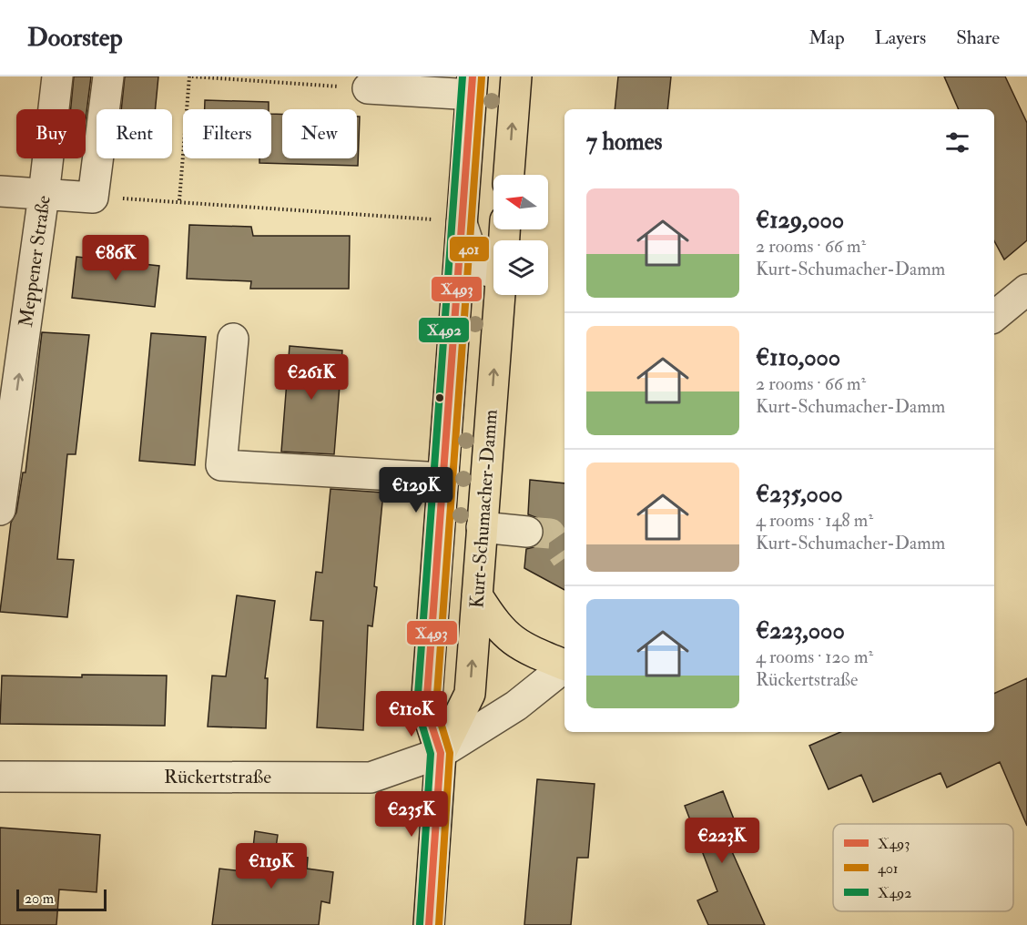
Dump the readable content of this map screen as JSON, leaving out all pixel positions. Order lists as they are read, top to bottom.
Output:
{
  "streets": {
    "main road": ["Kurt-Schumacher-Damm"],
    "street": ["Meppener Straße", "Rückertstraße"]
  },
  "crossings": [
    ["Kurt-Schumacher-Damm", "Rückertstraße"]
  ],
  "one_way": ["Meppener Straße"],
  "lines": ["transit line X493", "transit line X492", "transit line 401"],
  "legend": ["X493", "401", "X492"],
  "scale_bar": "20 m",
  "north": "left",
  "page": {
    "header": "Doorstep",
    "nav": ["Map", "Layers", "Share"],
    "chip": [
      "Buy",
      "Rent",
      "Filters",
      "New"
    ],
    "heading": "7 homes",
    "list": [
      {
        "name": "€129,000",
        "note": "2 rooms · 66 m² · Kurt-Schumacher-Damm"
      },
      {
        "name": "€110,000",
        "note": "2 rooms · 66 m² · Kurt-Schumacher-Damm"
      },
      {
        "name": "€235,000",
        "note": "4 rooms · 148 m² · Kurt-Schumacher-Damm"
      },
      {
        "name": "€223,000",
        "note": "4 rooms · 120 m² · Rückertstraße"
      }
    ],
    "price": [
      "€86K",
      "€261K",
      "€129K",
      "€110K",
      "€235K",
      "€223K",
      "€119K"
    ],
    "scale": "20 m"
  }
}
